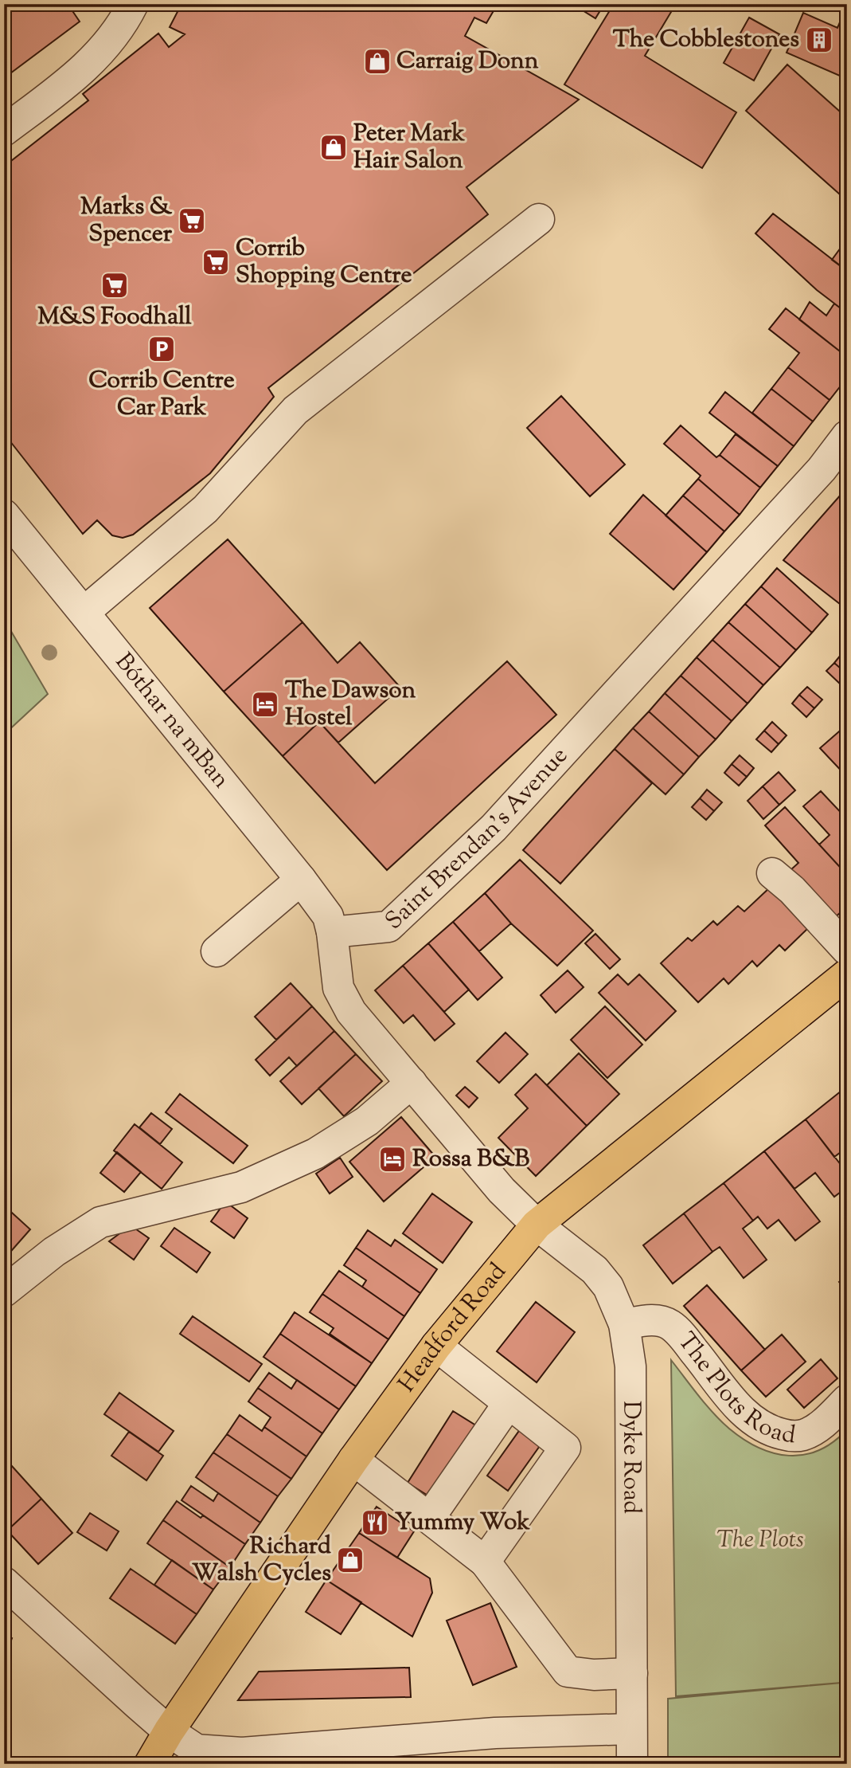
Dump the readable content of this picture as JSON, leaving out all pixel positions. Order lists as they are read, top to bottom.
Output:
{
  "streets": {
    "main road": ["Headford Road"],
    "street": [
      "Bóthar na mBan",
      "Saint Brendan's Avenue",
      "The Plots Road",
      "Dyke Road"
    ]
  },
  "crossings": [
    ["Bóthar na mBan", "Saint Brendan's Avenue"],
    ["Headford Road", "Dyke Road"],
    ["The Plots Road", "Dyke Road"]
  ],
  "parks": ["The Plots"],
  "places": {
    "building": ["The Cobblestones"],
    "shop": ["Carraig Donn", "Peter Mark Hair Salon", "Richard Walsh Cycles"],
    "supermarket": ["Marks & Spencer", "Corrib Shopping Centre", "M&S Foodhall"],
    "parking": ["Corrib Centre Car Park"],
    "hotel": ["The Dawson Hostel", "Rossa B&B"],
    "restaurant": ["Yummy Wok"]
  }
}
